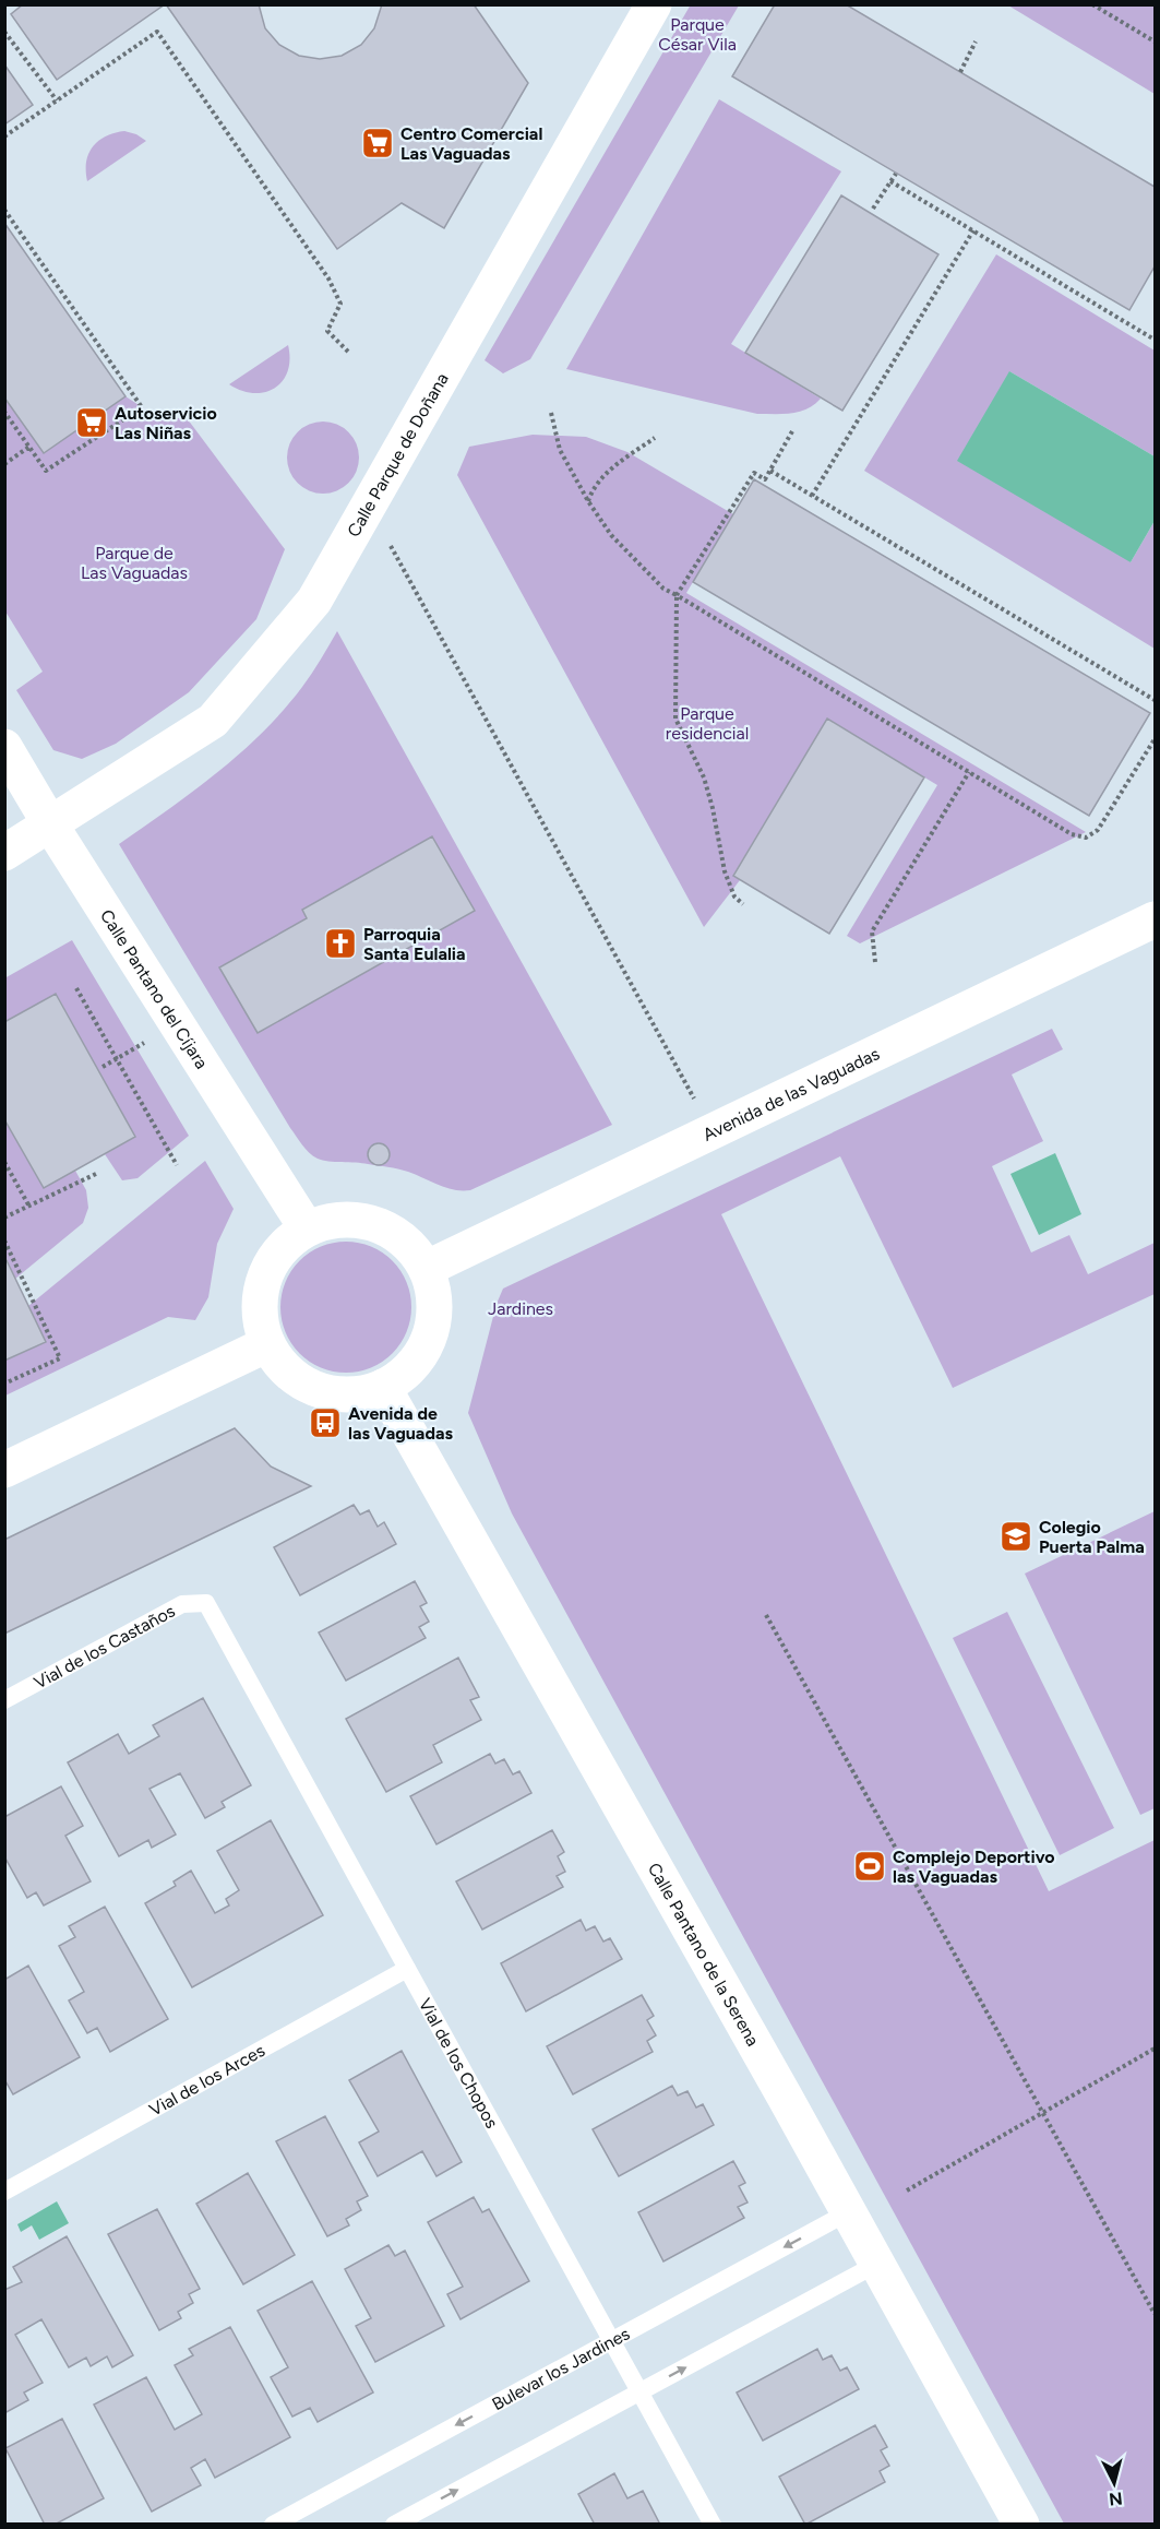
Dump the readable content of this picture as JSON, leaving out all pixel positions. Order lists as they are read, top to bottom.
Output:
{
  "streets": {
    "street": [
      "Calle Parque de Doñana",
      "Calle Pantano del Cíjara",
      "Avenida de las Vaguadas",
      "Calle Pantano de la Serena"
    ],
    "lane": [
      "Vial de los Castaños",
      "Vial de los Chopos",
      "Vial de los Arces",
      "Bulevar los Jardines"
    ]
  },
  "crossings": [
    ["Calle Parque de Doñana", "Calle Pantano del Cíjara"],
    ["Calle Pantano del Cíjara", "Avenida de las Vaguadas"],
    ["Calle Pantano del Cíjara", "Calle Pantano de la Serena"],
    ["Avenida de las Vaguadas", "Calle Pantano de la Serena"],
    ["Vial de los Castaños", "Vial de los Chopos"],
    ["Calle Pantano de la Serena", "Bulevar los Jardines"],
    ["Vial de los Chopos", "Vial de los Arces"],
    ["Vial de los Chopos", "Bulevar los Jardines"]
  ],
  "parks": [
    "Parque César Vila",
    "Parque de Las Vaguadas",
    "Parque residencial",
    "Jardines"
  ],
  "places": {
    "supermarket": ["Centro Comercial Las Vaguadas", "Autoservicio Las Niñas"],
    "church": ["Parroquia Santa Eulalia"],
    "bus stop": ["Avenida de las Vaguadas"],
    "school or university": ["Colegio Puerta Palma"],
    "sports": ["Complejo Deportivo las Vaguadas"]
  },
  "north": "bottom"
}
